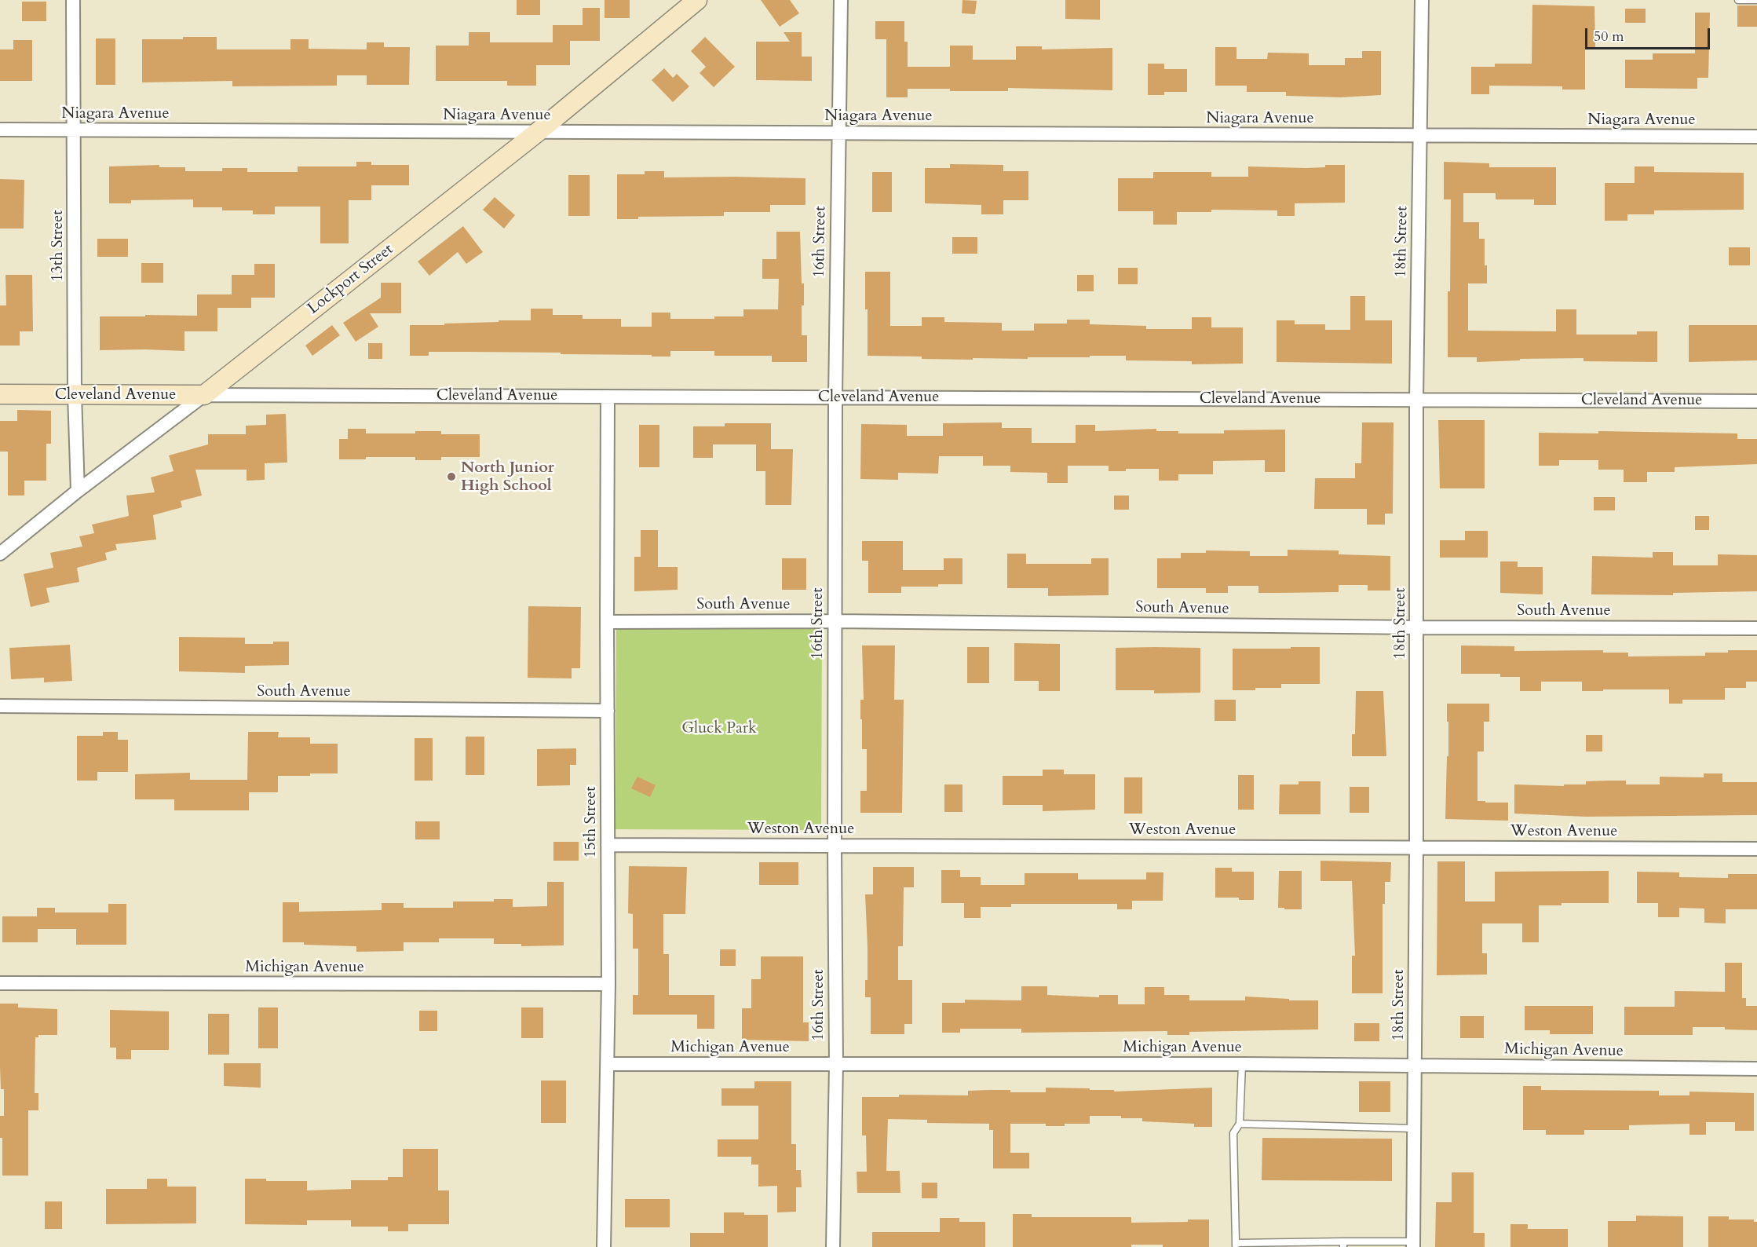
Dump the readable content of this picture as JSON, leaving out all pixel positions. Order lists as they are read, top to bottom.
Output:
{
  "streets": {
    "main road": ["Lockport Street", "Cleveland Avenue"],
    "street": [
      "Niagara Avenue",
      "16th Street",
      "18th Street",
      "13th Street",
      "South Avenue",
      "15th Street",
      "Weston Avenue",
      "Michigan Avenue"
    ]
  },
  "crossings": [
    ["Niagara Avenue", "16th Street"],
    ["Niagara Avenue", "18th Street"],
    ["Niagara Avenue", "13th Street"],
    ["Niagara Avenue", "Lockport Street"],
    ["16th Street", "Cleveland Avenue"],
    ["16th Street", "South Avenue"],
    ["16th Street", "Weston Avenue"],
    ["16th Street", "Michigan Avenue"],
    ["18th Street", "Cleveland Avenue"],
    ["18th Street", "South Avenue"],
    ["18th Street", "Weston Avenue"],
    ["18th Street", "Michigan Avenue"],
    ["13th Street", "Lockport Street"],
    ["13th Street", "Cleveland Avenue"],
    ["Lockport Street", "Cleveland Avenue"],
    ["Cleveland Avenue", "15th Street"],
    ["South Avenue", "15th Street"],
    ["15th Street", "Weston Avenue"],
    ["15th Street", "Michigan Avenue"]
  ],
  "parks": ["Gluck Park"],
  "places": ["North Junior High School"],
  "scale_bar": "50 m"
}
